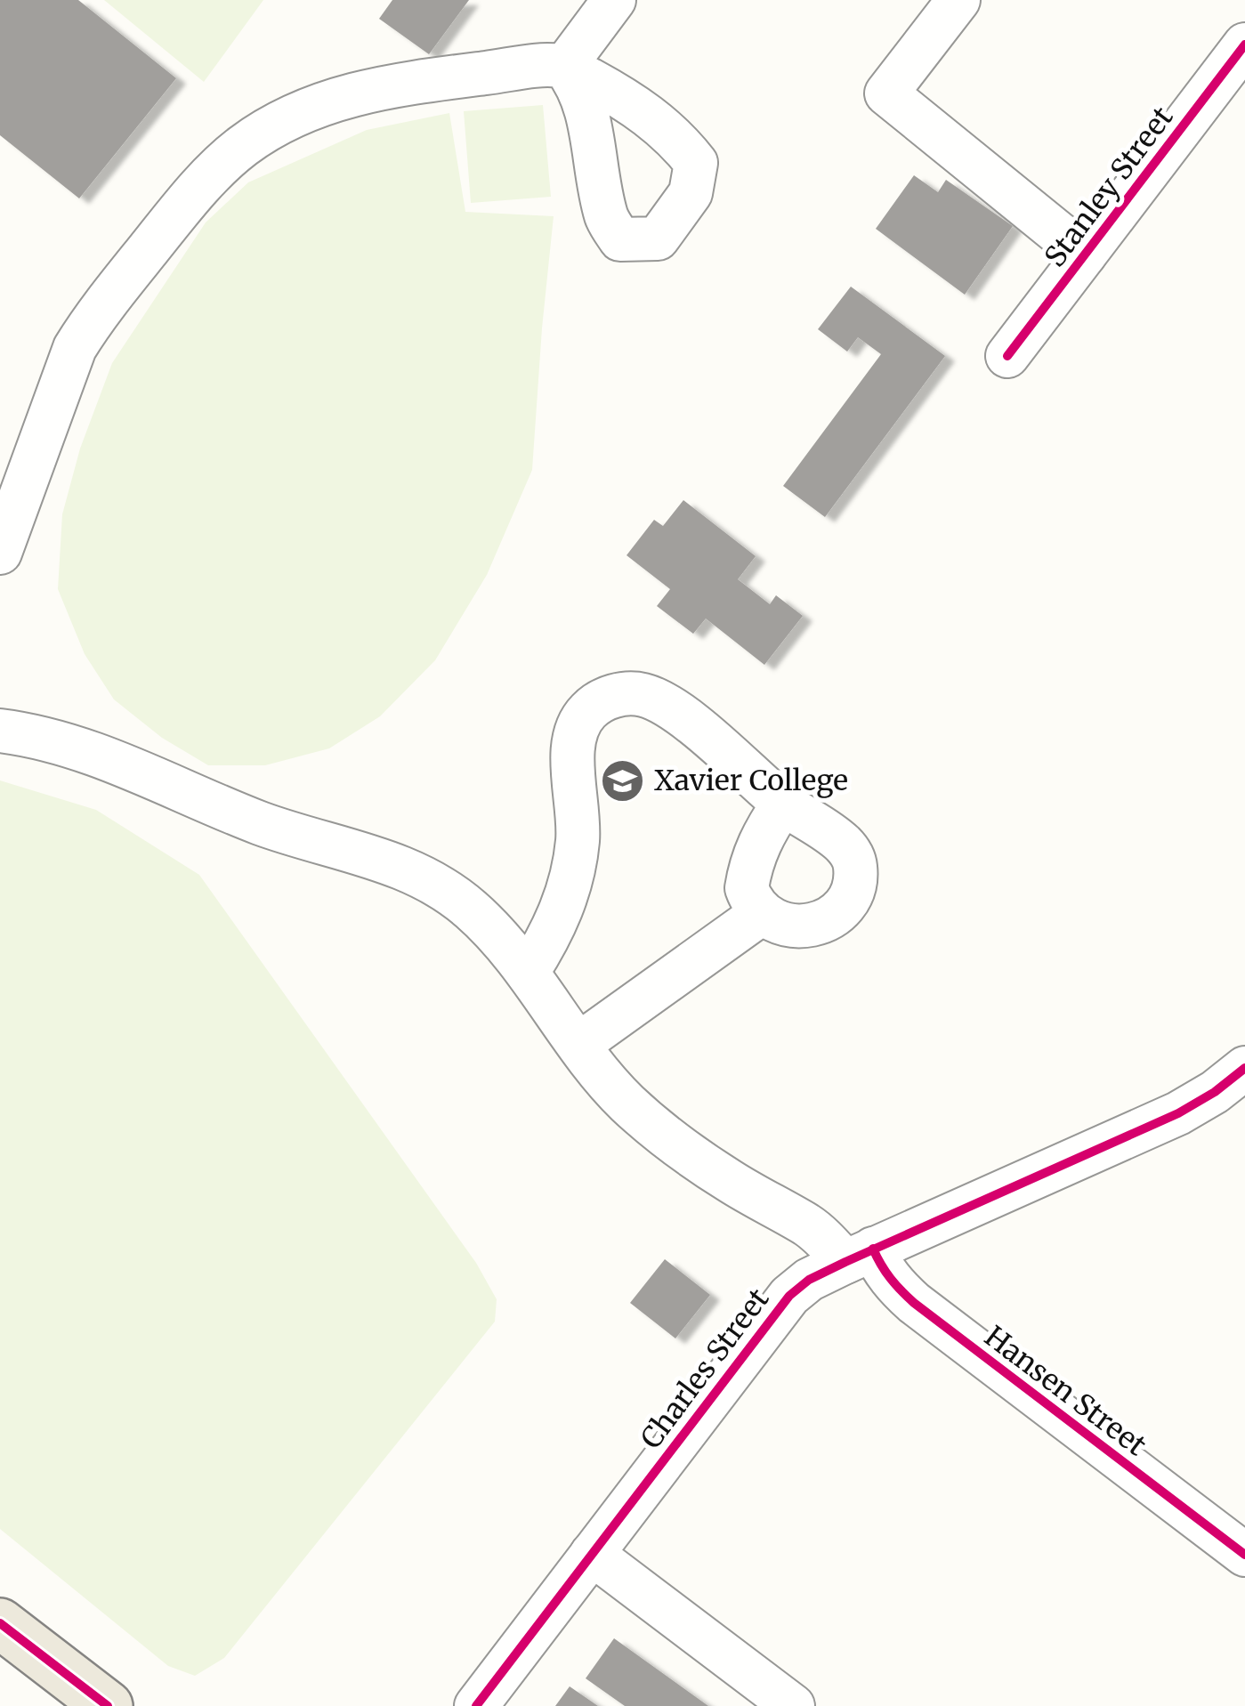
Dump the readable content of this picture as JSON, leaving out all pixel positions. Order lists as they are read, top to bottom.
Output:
{
  "streets": {
    "street": ["Stanley Street", "Charles Street", "Hansen Street"]
  },
  "crossings": [
    ["Charles Street", "Hansen Street"]
  ],
  "places": {
    "school or university": ["Xavier College"]
  }
}
